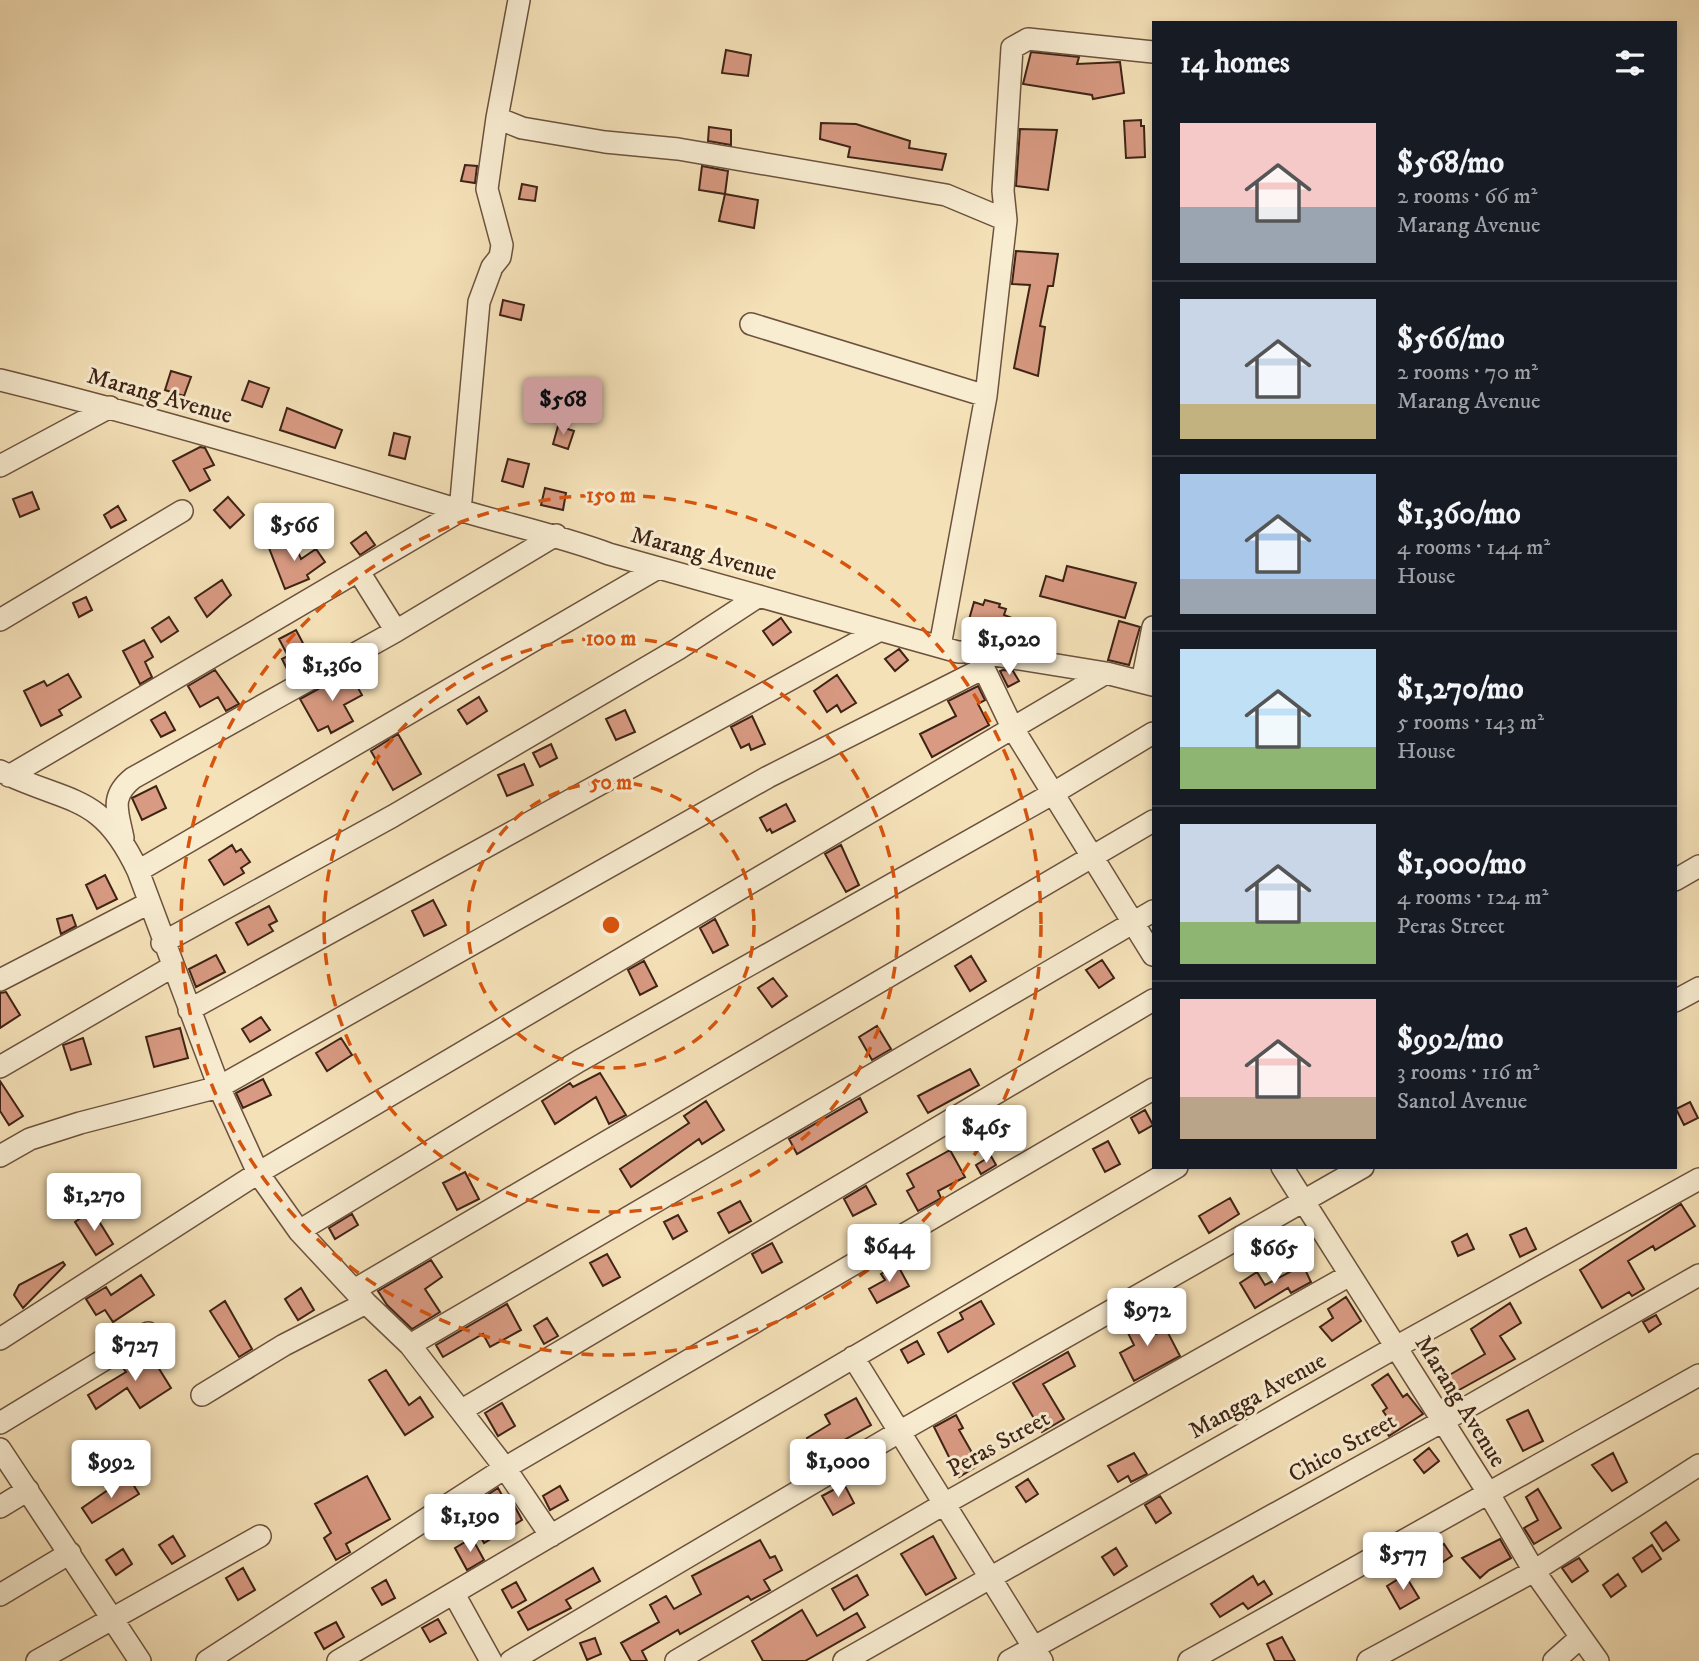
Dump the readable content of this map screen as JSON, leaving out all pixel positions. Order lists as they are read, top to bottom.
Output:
{
  "streets": {
    "street": [
      "Marang Avenue",
      "Mangga Avenue",
      "Peras Street",
      "Chico Street"
    ]
  },
  "crossings": [
    ["Marang Avenue", "Mangga Avenue"],
    ["Marang Avenue", "Peras Street"],
    ["Marang Avenue", "Chico Street"]
  ],
  "page": {
    "heading": "14 homes",
    "list": [
      {
        "name": "$568/mo",
        "note": "2 rooms · 66 m² · Marang Avenue"
      },
      {
        "name": "$566/mo",
        "note": "2 rooms · 70 m² · Marang Avenue"
      },
      {
        "name": "$1,360/mo",
        "note": "4 rooms · 144 m² · House"
      },
      {
        "name": "$1,270/mo",
        "note": "5 rooms · 143 m² · House"
      },
      {
        "name": "$1,000/mo",
        "note": "4 rooms · 124 m² · Peras Street"
      },
      {
        "name": "$992/mo",
        "note": "3 rooms · 116 m² · Santol Avenue"
      }
    ],
    "price": [
      "$568",
      "$566",
      "$1,020",
      "$1,360",
      "$465",
      "$1,270",
      "$644",
      "$665",
      "$972",
      "$727",
      "$1,000",
      "$992",
      "$1,190",
      "$577"
    ]
  },
  "rings": ["150 m", "100 m", "50 m"]
}
